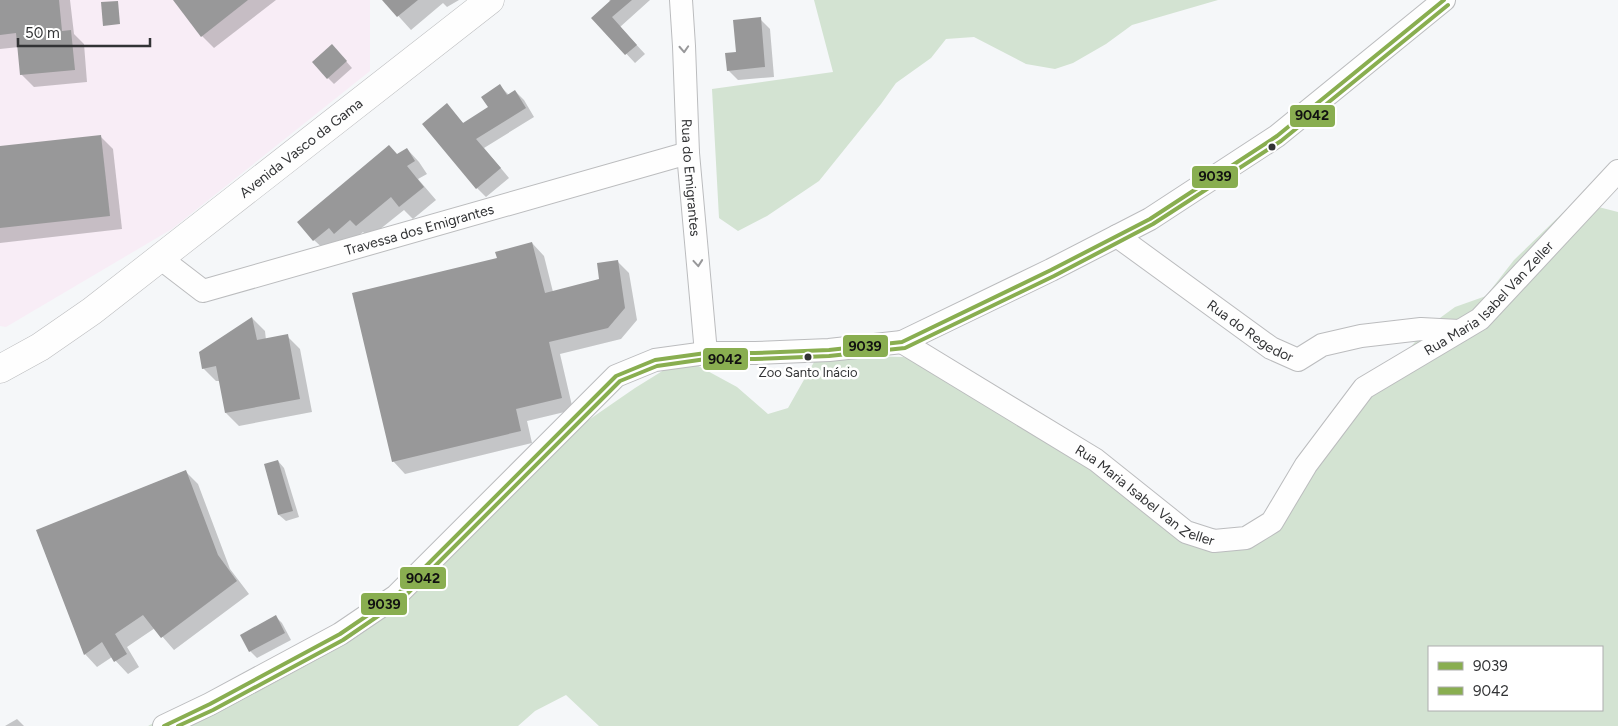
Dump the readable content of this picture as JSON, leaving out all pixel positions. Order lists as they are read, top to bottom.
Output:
{
  "streets": {
    "main road": ["Avenida Vasco da Gama"],
    "street": [
      "Rua do Emigrantes",
      "Travessa dos Emigrantes",
      "Rua Maria Isabel Van Zeller",
      "Rua do Regedor"
    ]
  },
  "crossings": [
    ["Avenida Vasco da Gama", "Travessa dos Emigrantes"],
    ["Rua do Emigrantes", "Travessa dos Emigrantes"],
    ["Rua Maria Isabel Van Zeller", "Rua do Regedor"]
  ],
  "one_way": ["Rua do Emigrantes"],
  "places": ["Zoo Santo Inácio"],
  "lines": ["transit line 9039", "transit line 9042"],
  "legend": ["9039", "9042"],
  "scale_bar": "50 m"
}
